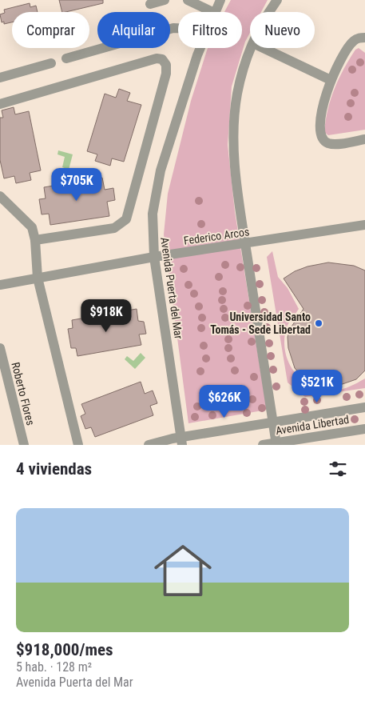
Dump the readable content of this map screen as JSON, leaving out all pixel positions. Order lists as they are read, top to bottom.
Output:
{
  "streets": {
    "street": [
      "Federico Arcos",
      "Avenida Puerta del Mar",
      "Roberto Flores",
      "Avenida Libertad"
    ]
  },
  "crossings": [
    ["Federico Arcos", "Avenida Puerta del Mar"],
    ["Avenida Puerta del Mar", "Avenida Libertad"]
  ],
  "places": ["Universidad Santo Tomás - Sede Libertad"],
  "page": {
    "chip": [
      "Comprar",
      "Alquilar",
      "Filtros",
      "Nuevo"
    ],
    "price": [
      "$705K",
      "$918K",
      "$521K",
      "$626K"
    ],
    "heading": "4 viviendas",
    "list": [
      {
        "name": "$918,000/mes",
        "note": "5 hab. · 128 m² · Avenida Puerta del Mar"
      }
    ]
  }
}
